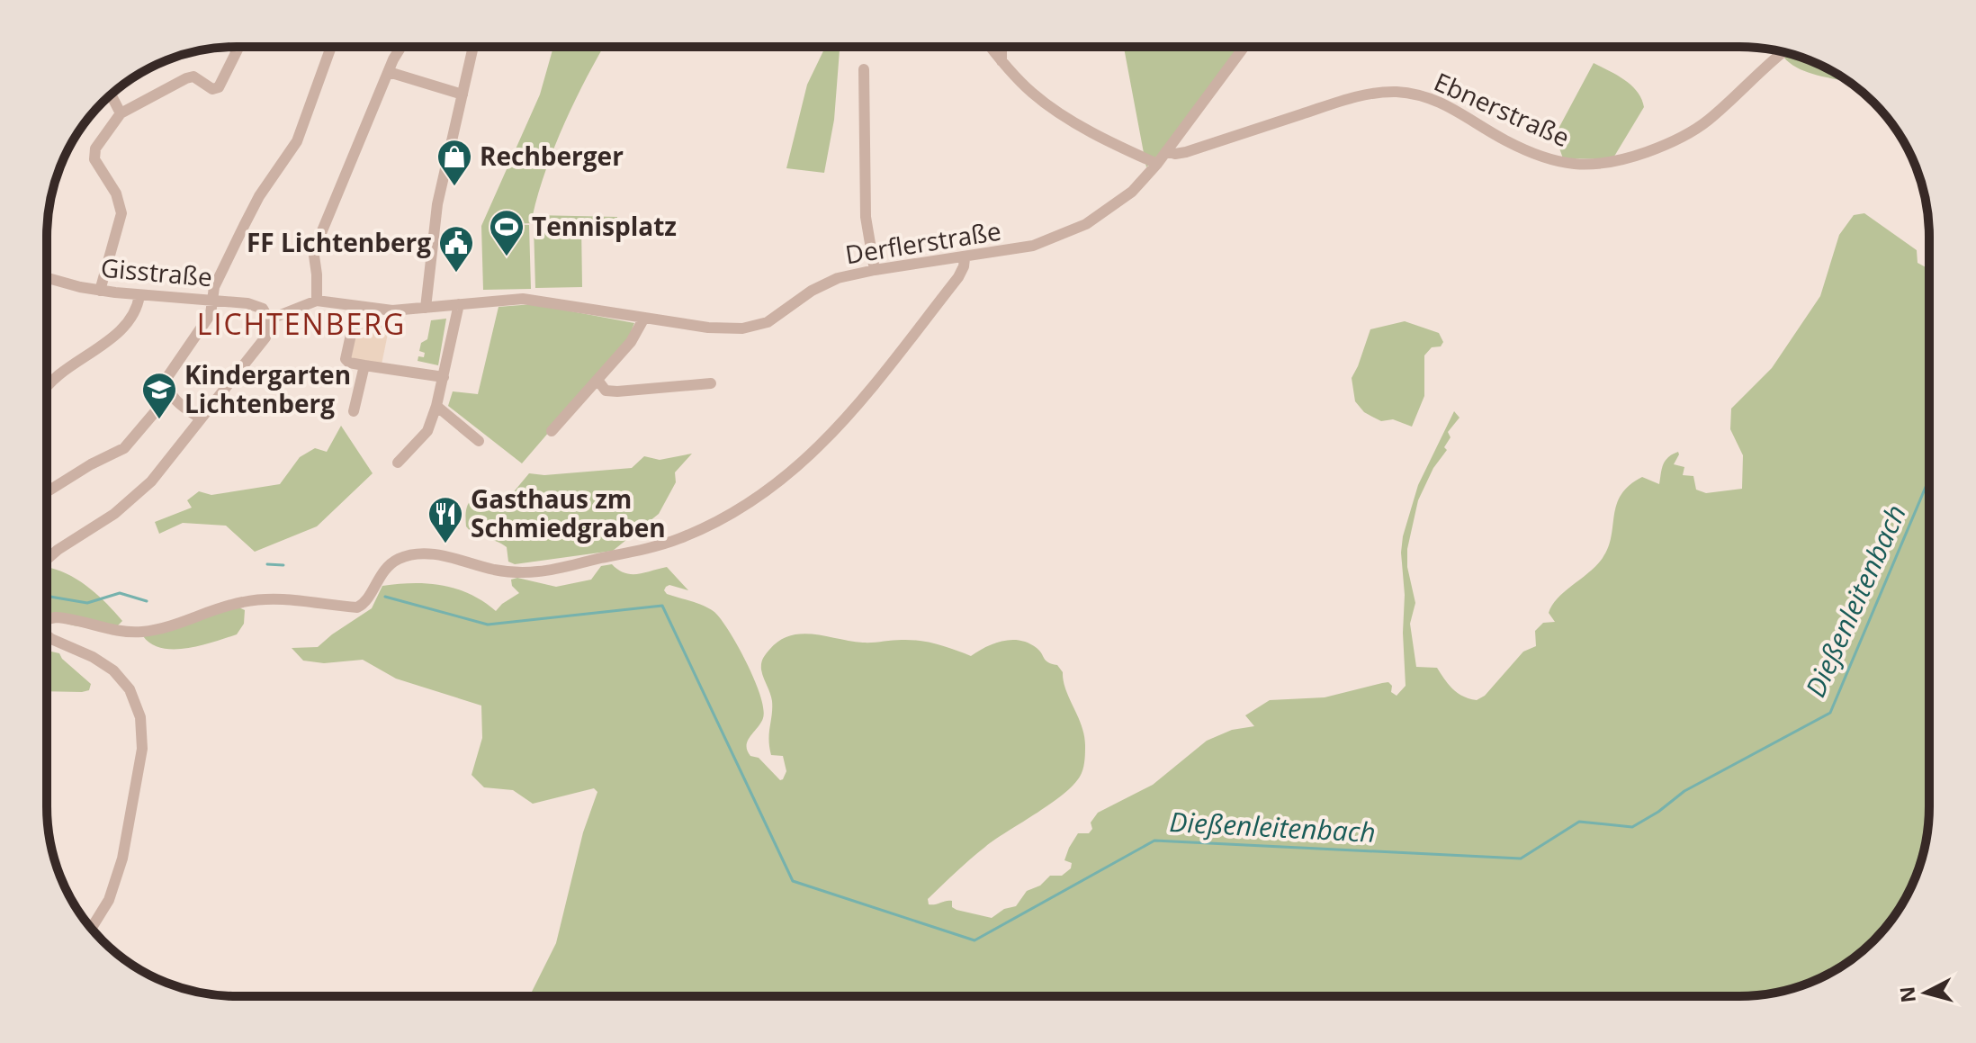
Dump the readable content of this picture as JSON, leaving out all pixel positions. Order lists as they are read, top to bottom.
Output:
{
  "streets": {
    "street": ["Ebnerstraße", "Derflerstraße", "Gisstraße"]
  },
  "crossings": [
    ["Ebnerstraße", "Derflerstraße"],
    ["Derflerstraße", "Gisstraße"]
  ],
  "districts": ["LICHTENBERG"],
  "water": ["Dießenleitenbach"],
  "places": {
    "shop": ["Rechberger"],
    "sports": ["Tennisplatz"],
    "public building": ["FF Lichtenberg"],
    "school or university": ["Kindergarten Lichtenberg"],
    "restaurant": ["Gasthaus zm Schmiedgraben"]
  },
  "north": "left"
}
